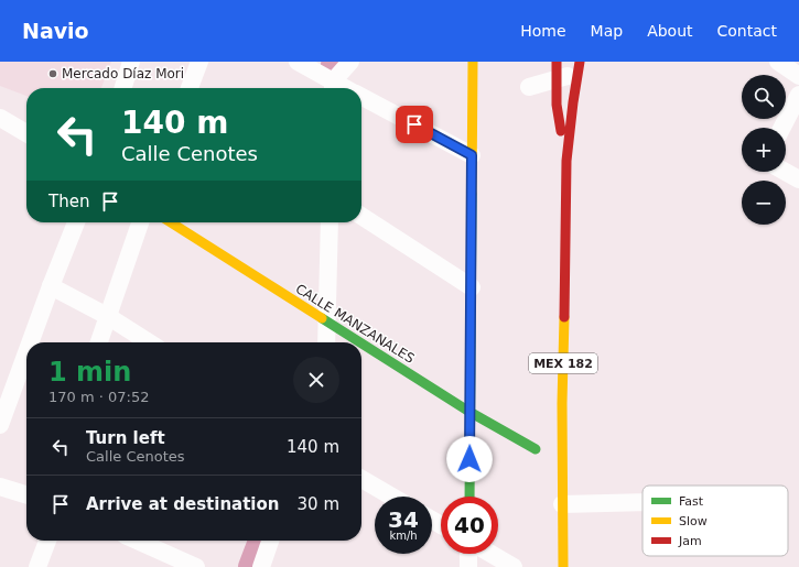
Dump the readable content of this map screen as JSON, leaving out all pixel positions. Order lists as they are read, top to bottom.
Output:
{
  "streets": {
    "street": ["CALLE MANZANALES", "MEX 182"]
  },
  "places": ["Mercado Díaz Mori"],
  "legend": ["Fast", "Slow", "Jam"],
  "page": {
    "header": "Navio",
    "nav": [
      "Home",
      "Map",
      "About",
      "Contact"
    ],
    "map_buttons": ["+", "−"],
    "turn": ["140 m", "Calle Cenotes"],
    "then": "Then",
    "heading": ["1 min", "170 m · 07:52"],
    "list": [
      {
        "name": "Turn left",
        "note": "Calle Cenotes",
        "value": "140 m"
      },
      {
        "name": "Arrive at destination",
        "value": "30 m"
      }
    ],
    "speed": "34 km/h",
    "limit": "40"
  }
}
